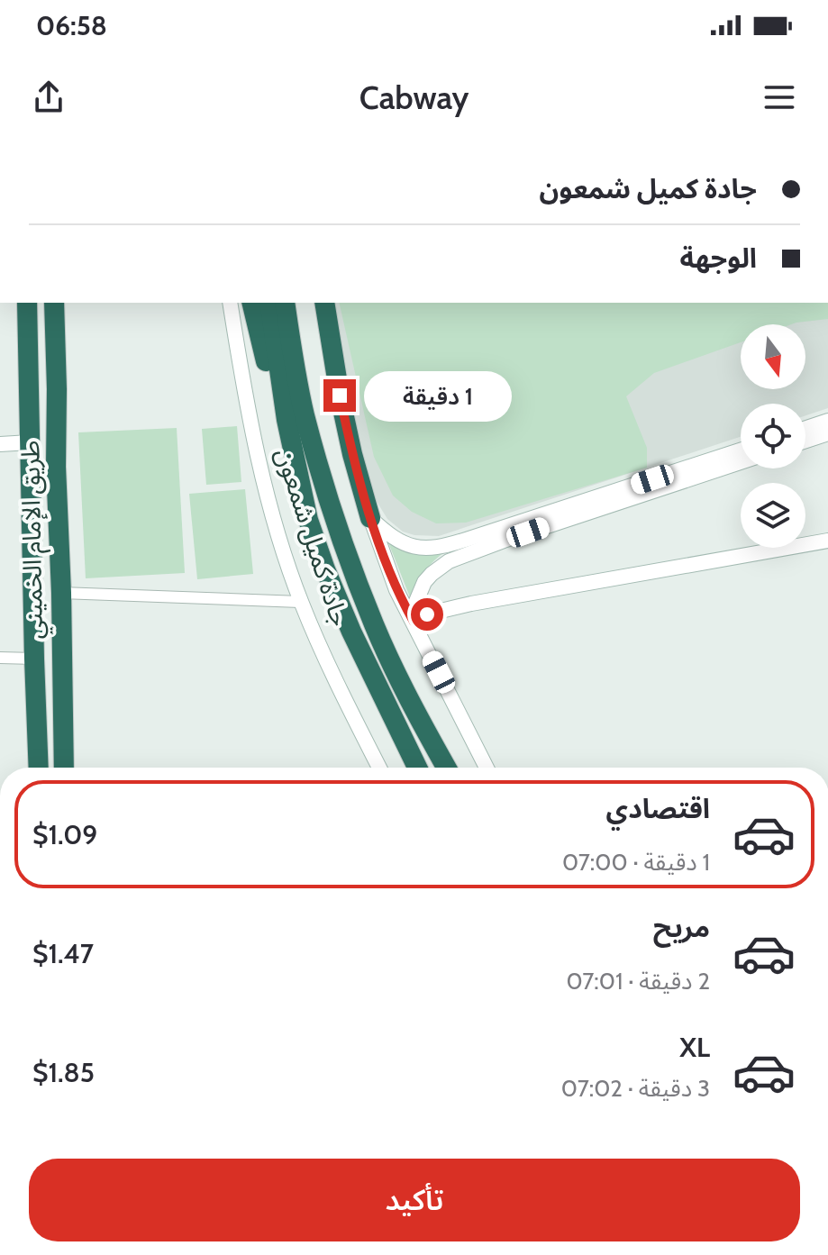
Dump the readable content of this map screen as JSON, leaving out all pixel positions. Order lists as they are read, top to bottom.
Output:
{
  "streets": {
    "highway": ["جادة كميل شمعون", "طريق الإمام الخميني"]
  },
  "north": "bottom",
  "page": {
    "status": "06:58",
    "header": "Cabway",
    "banner": ["جادة كميل شمعون", "الوجهة"],
    "bubble": "1 دقيقة",
    "list": [
      {
        "name": "اقتصادي",
        "note": "1 دقيقة · 07:00",
        "value": "$1.09"
      },
      {
        "name": "مريح",
        "note": "2 دقيقة · 07:01",
        "value": "$1.47"
      },
      {
        "name": "XL",
        "note": "3 دقيقة · 07:02",
        "value": "$1.85"
      }
    ],
    "buttons": "تأكيد"
  }
}
